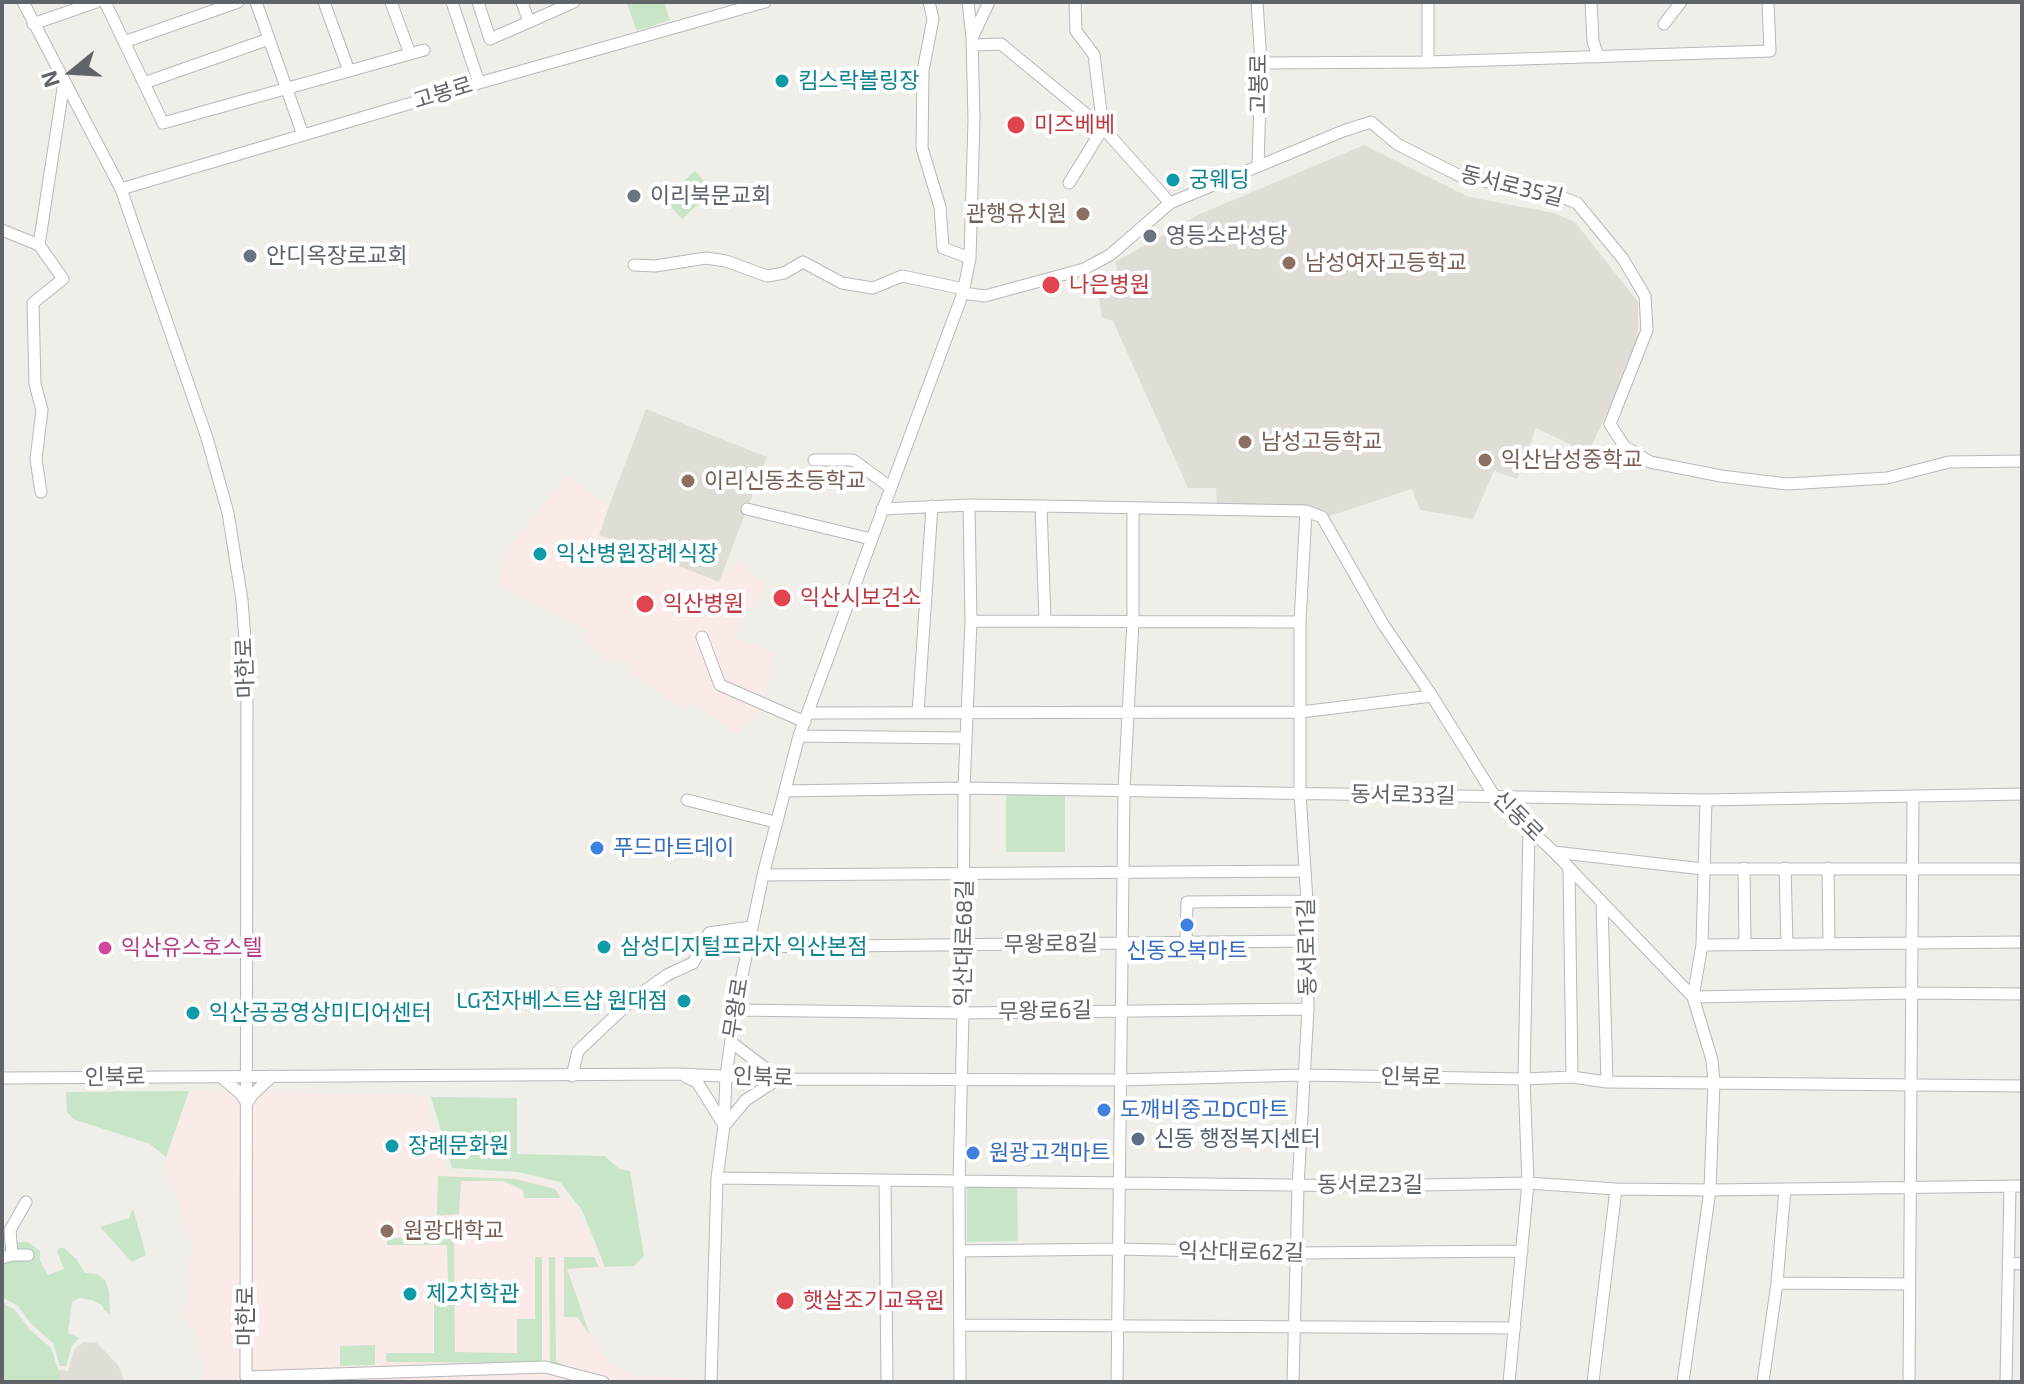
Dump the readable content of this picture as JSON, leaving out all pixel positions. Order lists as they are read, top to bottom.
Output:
{
  "streets": {
    "street": [
      "고봉로",
      "동서로35길",
      "마한로",
      "동서로33길",
      "신동로",
      "익산대로68길",
      "무왕로8길",
      "동서로11길",
      "무왕로",
      "무왕로6길",
      "인북로",
      "동서로23길",
      "익산대로62길"
    ]
  },
  "crossings": [
    ["고봉로", "동서로35길"],
    ["고봉로", "마한로"],
    ["동서로35길", "무왕로"],
    ["마한로", "인북로"],
    ["동서로33길", "신동로"],
    ["동서로33길", "익산대로68길"],
    ["동서로33길", "동서로11길"],
    ["동서로33길", "무왕로"],
    ["신동로", "동서로11길"],
    ["신동로", "인북로"],
    ["신동로", "동서로23길"],
    ["익산대로68길", "무왕로8길"],
    ["익산대로68길", "무왕로6길"],
    ["익산대로68길", "인북로"],
    ["익산대로68길", "동서로23길"],
    ["익산대로68길", "익산대로62길"],
    ["무왕로8길", "동서로11길"],
    ["무왕로8길", "무왕로"],
    ["동서로11길", "무왕로6길"],
    ["동서로11길", "인북로"],
    ["동서로11길", "동서로23길"],
    ["동서로11길", "익산대로62길"],
    ["무왕로", "무왕로6길"],
    ["무왕로", "인북로"],
    ["무왕로", "동서로23길"]
  ],
  "places": [
    "킴스락볼링장",
    "미즈베베",
    "궁웨딩",
    "이리북문교회",
    "관행유치원",
    "영등소라성당",
    "안디옥장로교회",
    "남성여자고등학교",
    "나은병원",
    "남성고등학교",
    "익산남성중학교",
    "이리신동초등학교",
    "익산병원장례식장",
    "익산시보건소",
    "익산병원",
    "푸드마트데이",
    "신동오복마트",
    "삼성디지털프라자 익산본점",
    "익산유스호스텔",
    "LG전자베스트샵 원대점",
    "익산공공영상미디어센터",
    "도깨비중고DC마트",
    "신동 행정복지센터",
    "장례문화원",
    "원광고객마트",
    "원광대학교",
    "제2치학관",
    "햇살조기교육원"
  ],
  "north": "left"
}
